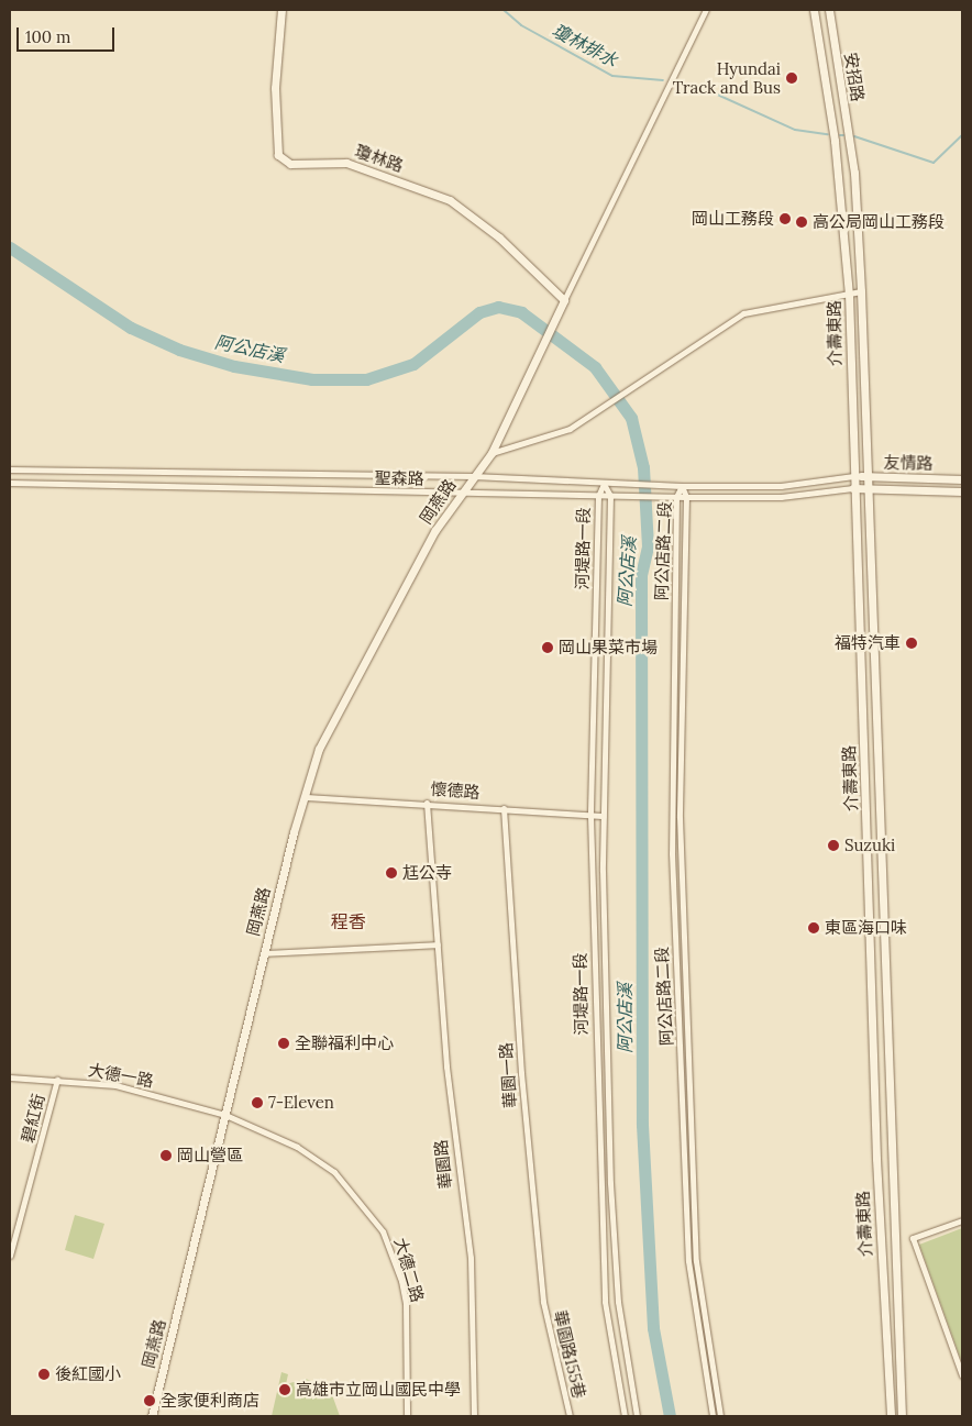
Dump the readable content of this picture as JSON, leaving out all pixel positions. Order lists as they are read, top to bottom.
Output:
{
  "streets": {
    "main road": [
      "安招路",
      "瓊林路",
      "介壽東路",
      "友情路",
      "岡燕路"
    ],
    "street": [
      "聖森路",
      "河堤路一段",
      "阿公店路二段",
      "懷德路",
      "大德一路",
      "華園一路",
      "碧紅街",
      "華園路",
      "大德二路",
      "華園路155巷"
    ]
  },
  "crossings": [
    ["安招路", "介壽東路"],
    ["瓊林路", "岡燕路"],
    ["介壽東路", "友情路"],
    ["介壽東路", "聖森路"],
    ["友情路", "聖森路"],
    ["聖森路", "岡燕路"],
    ["聖森路", "河堤路一段"],
    ["聖森路", "阿公店路二段"],
    ["岡燕路", "懷德路"],
    ["岡燕路", "大德一路"],
    ["岡燕路", "大德二路"],
    ["河堤路一段", "懷德路"],
    ["懷德路", "華園一路"],
    ["懷德路", "華園路"],
    ["大德一路", "碧紅街"],
    ["大德一路", "大德二路"],
    ["華園一路", "華園路155巷"]
  ],
  "districts": ["程香"],
  "water": ["瓊林排水", "阿公店溪"],
  "places": [
    "Hyundai Track and Bus",
    "岡山工務段",
    "高公局岡山工務段",
    "福特汽車",
    "岡山果菜市場",
    "Suzuki",
    "尪公寺",
    "東區海口味",
    "全聯福利中心",
    "7-Eleven",
    "岡山營區",
    "後紅國小",
    "高雄市立岡山國民中學",
    "全家便利商店"
  ],
  "scale_bar": "100 m"
}
